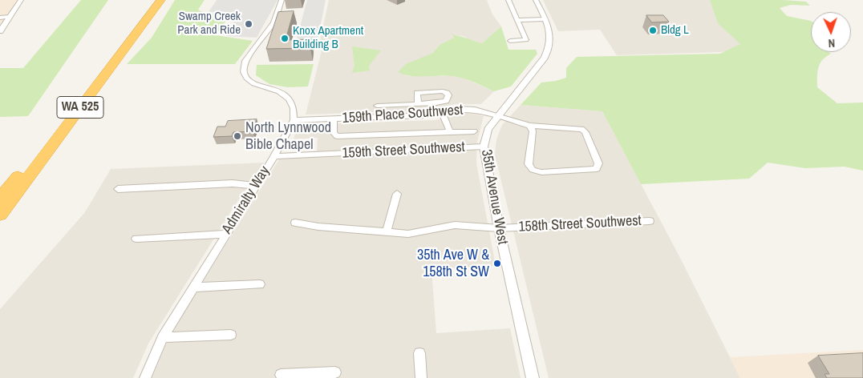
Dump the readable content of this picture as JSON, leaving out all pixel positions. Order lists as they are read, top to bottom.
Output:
{
  "streets": {
    "highway": ["WA 525"],
    "street": [
      "159th Place Southwest",
      "159th Street Southwest",
      "35th Avenue West",
      "Admiralty Way",
      "158th Street Southwest"
    ]
  },
  "crossings": [
    ["159th Place Southwest", "35th Avenue West"],
    ["159th Place Southwest", "Admiralty Way"],
    ["159th Street Southwest", "35th Avenue West"],
    ["159th Street Southwest", "Admiralty Way"],
    ["35th Avenue West", "158th Street Southwest"]
  ],
  "places": [
    "Swamp Creek Park and Ride",
    "Bldg L",
    "Knox Apartment Building B",
    "North Lynnwood Bible Chapel",
    "35th Ave W & 158th St SW"
  ],
  "north": "bottom"
}
